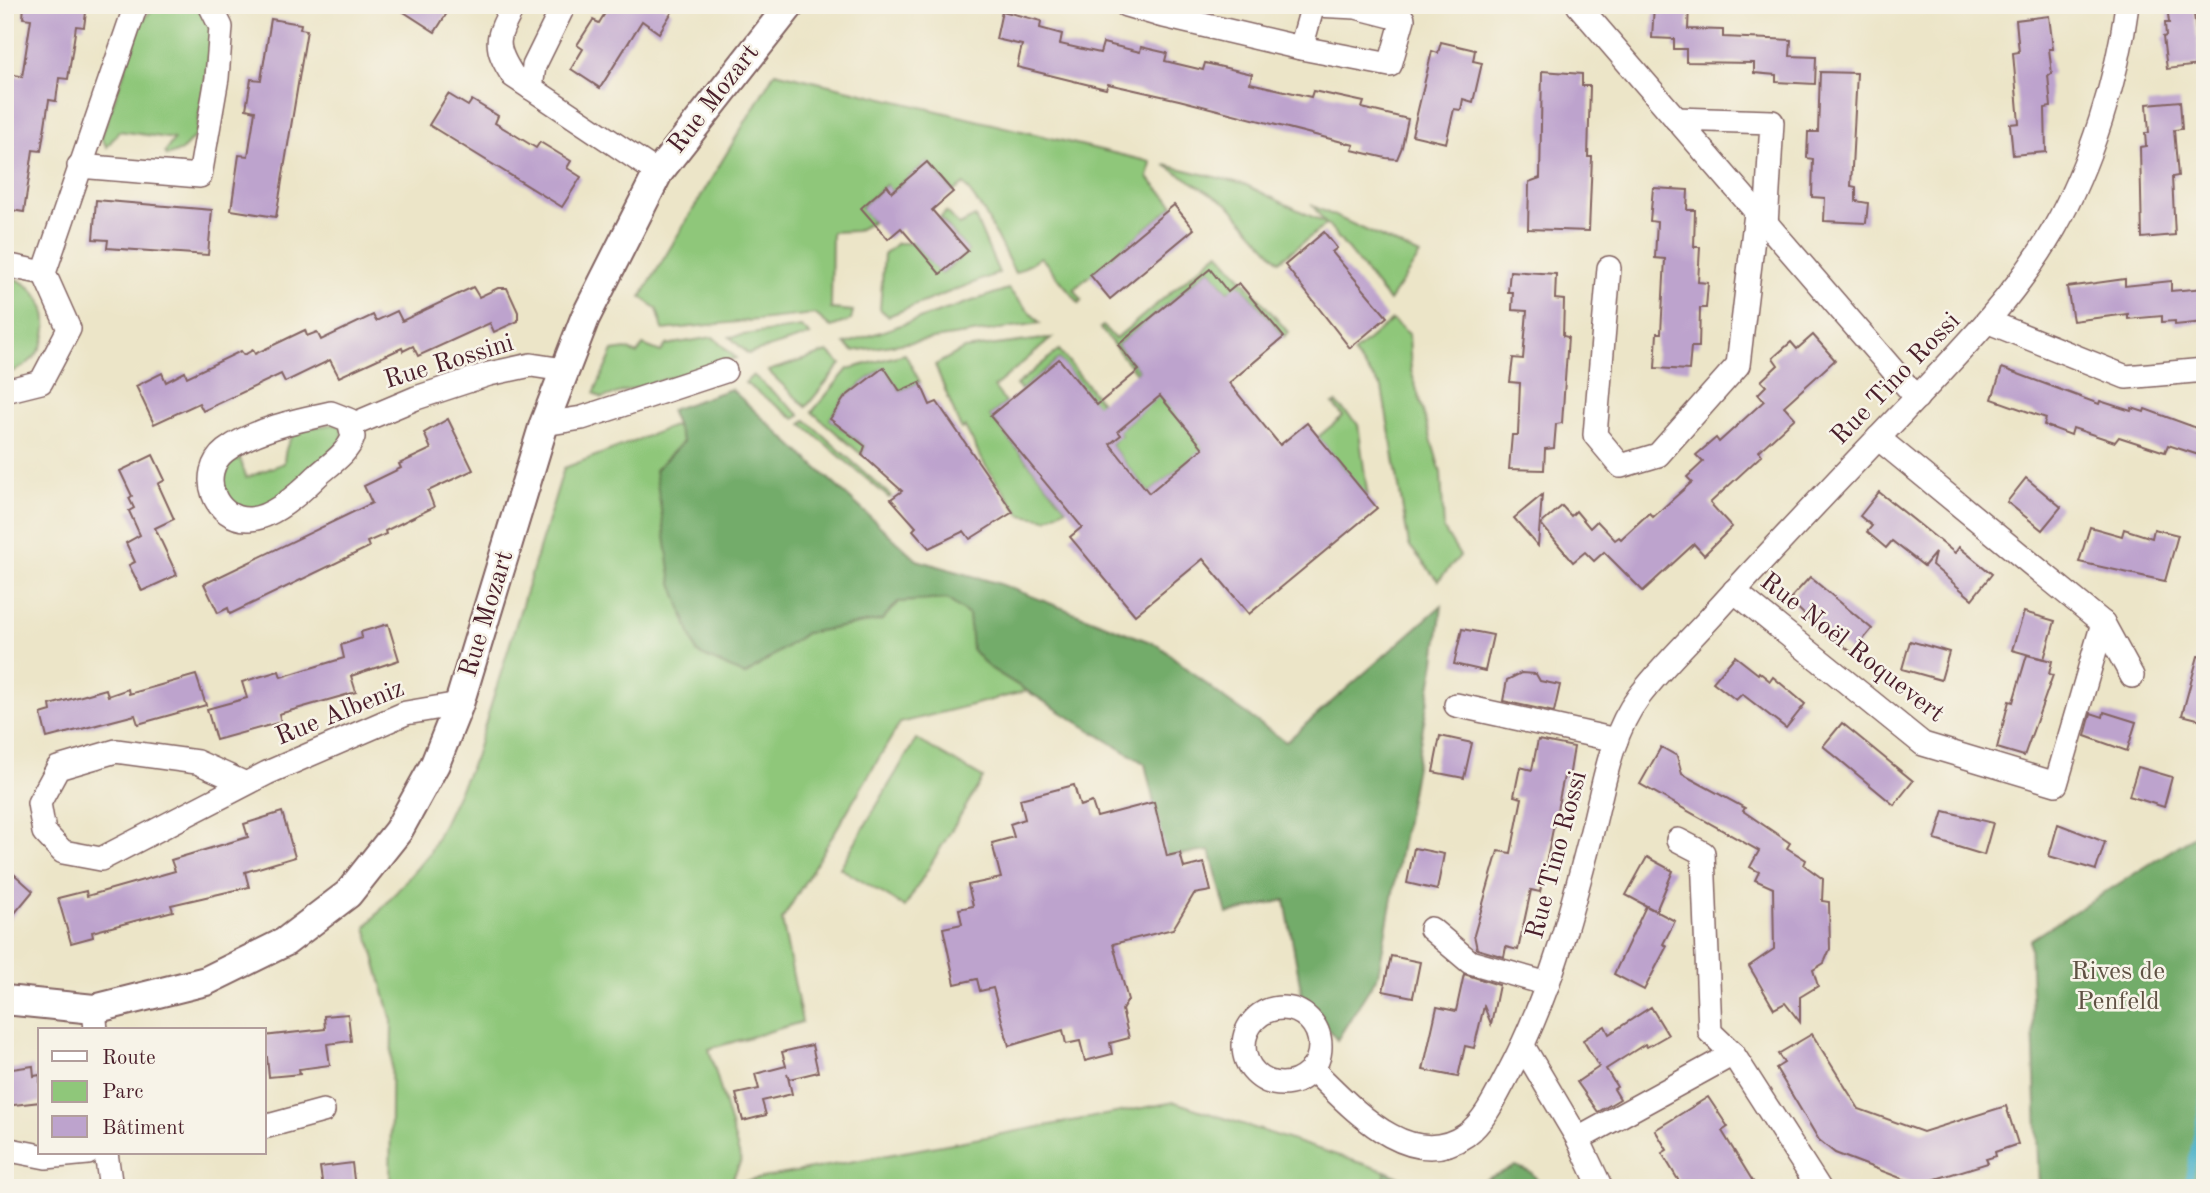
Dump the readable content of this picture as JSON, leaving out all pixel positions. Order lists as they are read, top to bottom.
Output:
{
  "streets": {
    "street": [
      "Rue Mozart",
      "Rue Rossini",
      "Rue Tino Rossi",
      "Rue Noël Roquevert",
      "Rue Albeniz"
    ]
  },
  "crossings": [
    ["Rue Mozart", "Rue Rossini"],
    ["Rue Mozart", "Rue Albeniz"],
    ["Rue Tino Rossi", "Rue Noël Roquevert"]
  ],
  "parks": ["Rives de Penfeld"],
  "legend": ["Route", "Parc", "Bâtiment"]
}
